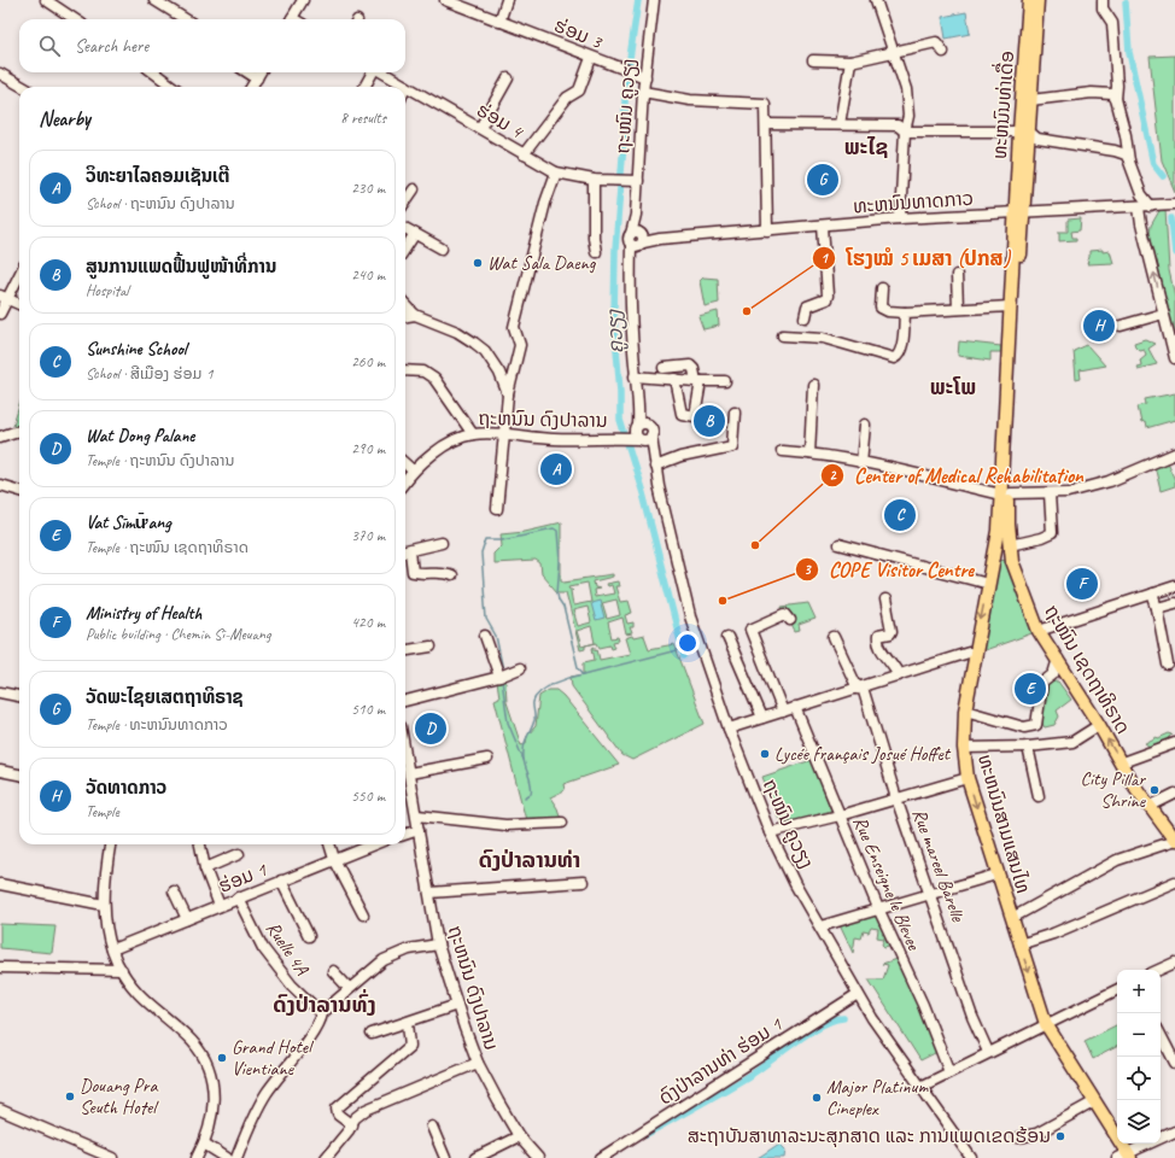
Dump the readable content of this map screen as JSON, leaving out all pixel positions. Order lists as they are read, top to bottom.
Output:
{
  "streets": {
    "main road": ["ທະຫນົນທ່າເດື່ອ", "ຖະໜົນ ເຊດຖາທິຣາດ", "ທະຫນົນສາມແສນໄທ"],
    "street": [
      "ຮ່ອມ 3",
      "ຖະໜົນ ຄູວຽງ",
      "ຮ່ອມ 4",
      "ທະຫນົນທາດກາວ",
      "ຖະຫນົນ ດົງປາລານ",
      "Rue mareel Barelle",
      "ຮ່ອມ 1",
      "Rue Enseigne le Blevee",
      "Ruelle 4A",
      "ດົງປ່າລານທ່າ ຮ່ອມ 1"
    ]
  },
  "crossings": [
    ["ຮ່ອມ 3", "ຖະໜົນ ຄູວຽງ"],
    ["ທະຫນົນທ່າເດື່ອ", "ທະຫນົນທາດກາວ"],
    ["ທະຫນົນທ່າເດື່ອ", "ຖະໜົນ ເຊດຖາທິຣາດ"],
    ["ທະຫນົນທ່າເດື່ອ", "ທະຫນົນສາມແສນໄທ"],
    ["ຖະໜົນ ຄູວຽງ", "ຮ່ອມ 4"],
    ["ຖະໜົນ ຄູວຽງ", "ທະຫນົນທາດກາວ"],
    ["ຖະໜົນ ຄູວຽງ", "ຖະຫນົນ ດົງປາລານ"],
    ["ຖະໜົນ ຄູວຽງ", "ດົງປ່າລານທ່າ ຮ່ອມ 1"],
    ["ທະຫນົນທາດກາວ", "ຖະໜົນ ເຊດຖາທິຣາດ"],
    ["ທະຫນົນທາດກາວ", "ທະຫນົນສາມແສນໄທ"],
    ["ຖະໜົນ ເຊດຖາທິຣາດ", "ທະຫນົນສາມແສນໄທ"],
    ["ຮ່ອມ 1", "Ruelle 4A"]
  ],
  "districts": [
    "ພະໄຊ",
    "ພະໂພ",
    "ດົງປ່າລານທ່າ",
    "ດົງປ່າລານທົ່ງ"
  ],
  "water": ["ຄູວຽງ"],
  "places": [
    "Wat Sala Daeng",
    "ໂຮງໝໍ 5 ເມສາ (ປກສ)",
    "Center of Medical Rehabilitation",
    "COPE Visitor Centre",
    "Lycée français Josué Hoffet",
    "City Pillar Shrine",
    "Grand Hotel Vientiane",
    "Douang Pra Seuth Hotel",
    "Major Platinum Cineplex",
    "ສະຖາບັນສາທາລະນະສຸກສາດ ແລະ ການແພດເຂດຮ້ອນ"
  ],
  "page": {
    "search": "Search here",
    "heading": ["Nearby", "8 results"],
    "list": [
      {
        "mark": "A",
        "name": "ວິທະຍາໄລຄອມເຊັນເຕີ",
        "note": "School · ຖະຫນົນ ດົງປາລານ",
        "value": "230 m"
      },
      {
        "mark": "B",
        "name": "ສູນການແພດຟື້ນຟູໜ້າທີ່ການ",
        "note": "Hospital",
        "value": "240 m"
      },
      {
        "mark": "C",
        "name": "Sunshine School",
        "note": "School · ສີເມືອງ ຮ່ອມ 1",
        "value": "260 m"
      },
      {
        "mark": "D",
        "name": "Wat Dong Palane",
        "note": "Temple · ຖະຫນົນ ດົງປາລານ",
        "value": "290 m"
      },
      {
        "mark": "E",
        "name": "Vat Sīmư̄ang",
        "note": "Temple · ຖະໜົນ ເຊດຖາທິຣາດ",
        "value": "370 m"
      },
      {
        "mark": "F",
        "name": "Ministry of Health",
        "note": "Public building · Chemin Si-Meuang",
        "value": "420 m"
      },
      {
        "mark": "G",
        "name": "ວັດພະໄຊຍເສຕຖາທິຣາຊ",
        "note": "Temple · ທະຫນົນທາດກາວ",
        "value": "510 m"
      },
      {
        "mark": "H",
        "name": "ວັດທາດກາວ",
        "note": "Temple",
        "value": "550 m"
      }
    ],
    "pins": [
      "G",
      "H",
      "B",
      "A",
      "C",
      "F",
      "E",
      "D"
    ],
    "map_buttons": ["+", "−"]
  }
}
